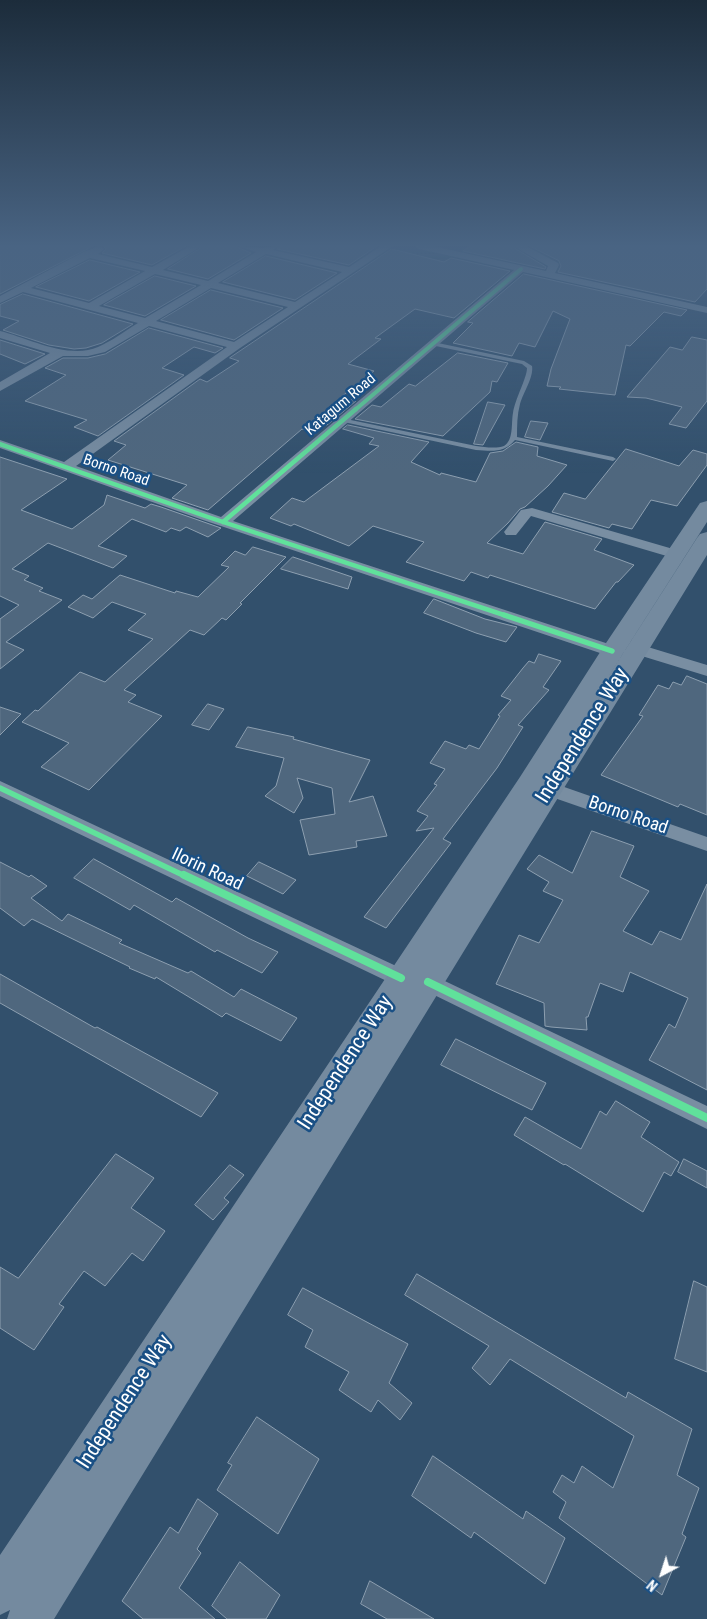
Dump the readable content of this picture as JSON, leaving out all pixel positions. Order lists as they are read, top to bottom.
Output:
{
  "streets": {
    "main road": ["Independence Way"],
    "street": ["Katagum Road", "Borno Road", "Ilorin Road"]
  },
  "crossings": [
    ["Katagum Road", "Borno Road"],
    ["Borno Road", "Independence Way"],
    ["Independence Way", "Ilorin Road"]
  ],
  "north": "bottom left"
}
